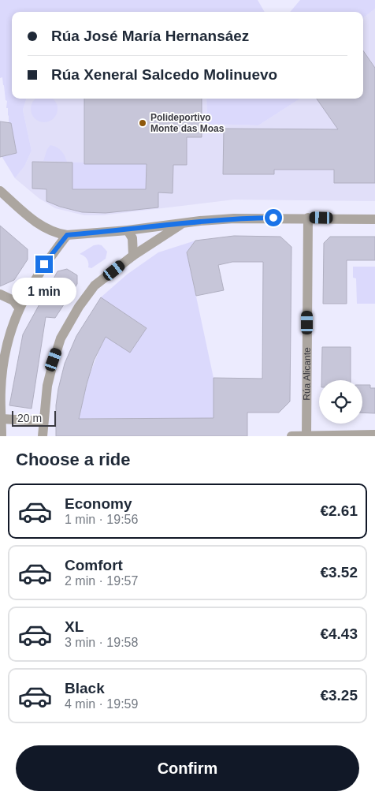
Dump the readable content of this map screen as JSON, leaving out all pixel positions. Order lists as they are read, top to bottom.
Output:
{
  "streets": {
    "street": ["Rúa Alicante"]
  },
  "places": ["Polideportivo Monte das Moas"],
  "scale_bar": "20 m",
  "page": {
    "banner": ["Rúa José María Hernansáez", "Rúa Xeneral Salcedo Molinuevo"],
    "bubble": "1 min",
    "scale": "20 m",
    "heading": "Choose a ride",
    "list": [
      {
        "name": "Economy",
        "note": "1 min · 19:56",
        "value": "€2.61"
      },
      {
        "name": "Comfort",
        "note": "2 min · 19:57",
        "value": "€3.52"
      },
      {
        "name": "XL",
        "note": "3 min · 19:58",
        "value": "€4.43"
      },
      {
        "name": "Black",
        "note": "4 min · 19:59",
        "value": "€3.25"
      }
    ],
    "buttons": "Confirm"
  }
}
